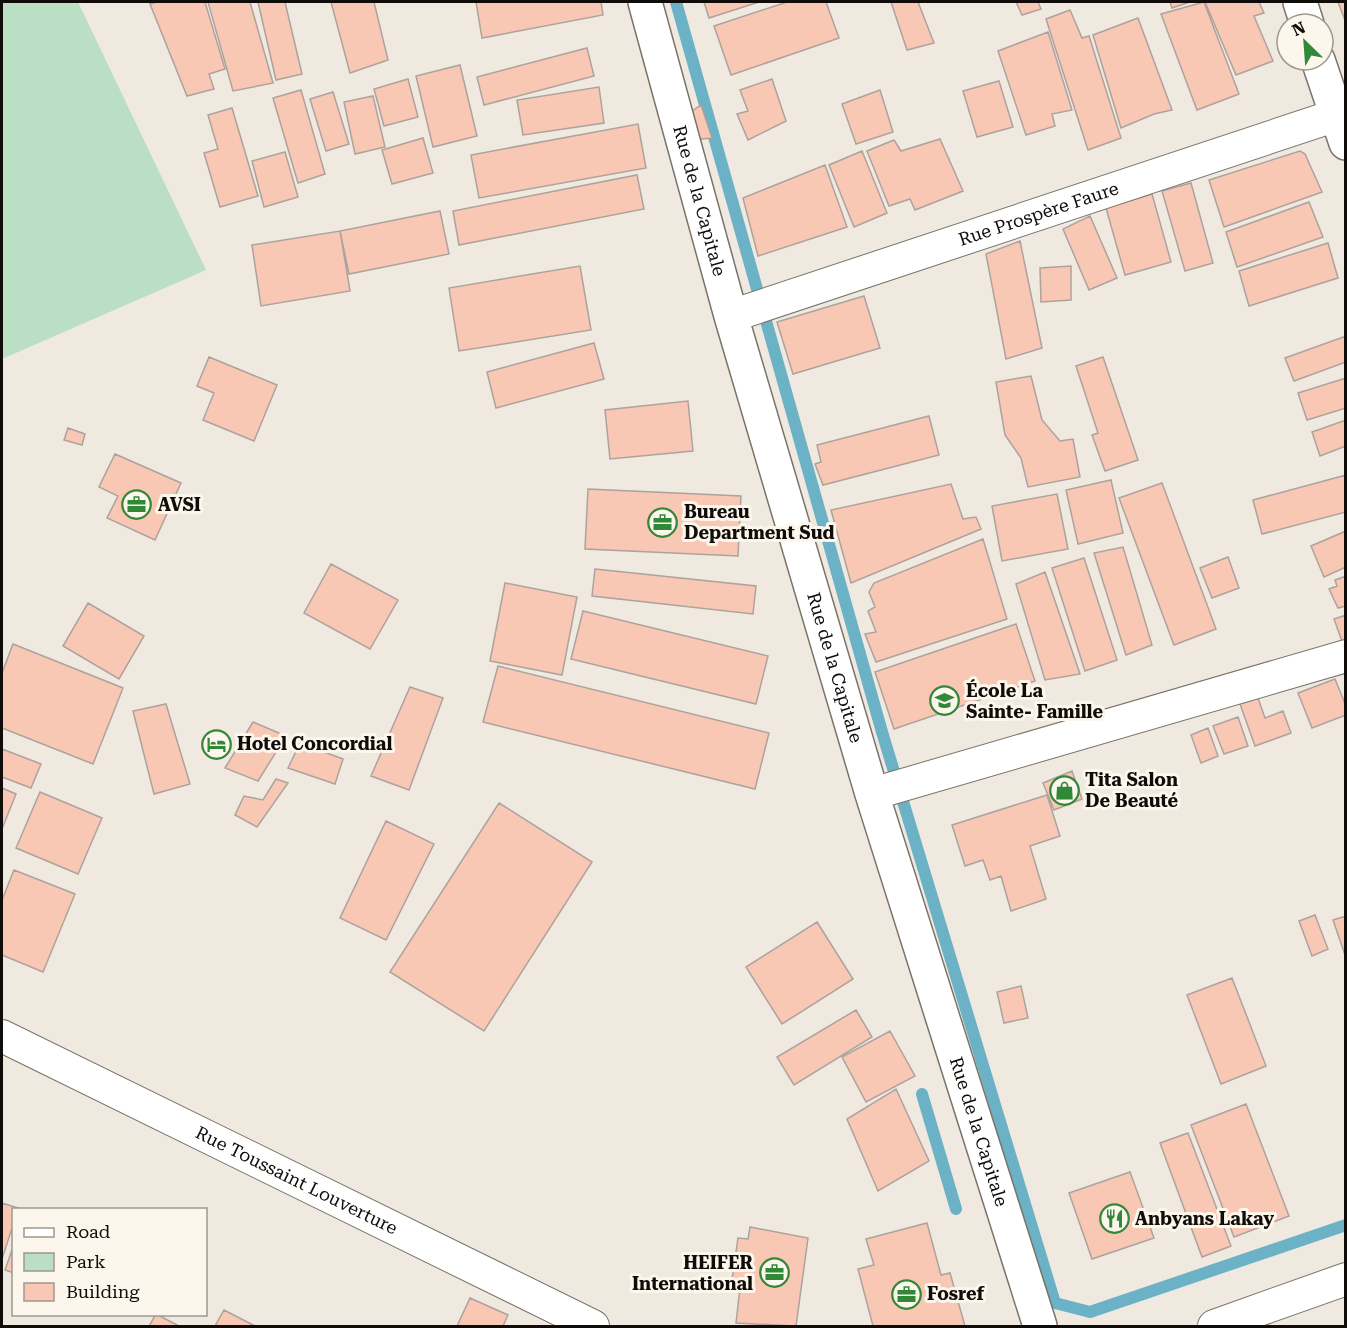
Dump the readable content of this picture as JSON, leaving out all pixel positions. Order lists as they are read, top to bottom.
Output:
{
  "streets": {
    "street": ["Rue de la Capitale", "Rue Prospère Faure", "Rue Toussaint Louverture"]
  },
  "crossings": [
    ["Rue de la Capitale", "Rue Prospère Faure"]
  ],
  "places": {
    "office": [
      "AVSI",
      "Bureau Department Sud",
      "HEIFER International",
      "Fosref"
    ],
    "school or university": ["École La Sainte- Famille"],
    "hotel": ["Hotel Concordial"],
    "shop": ["Tita Salon De Beauté"],
    "restaurant": ["Anbyans Lakay"]
  },
  "legend": ["Road", "Park", "Building"],
  "north": "top left"
}
